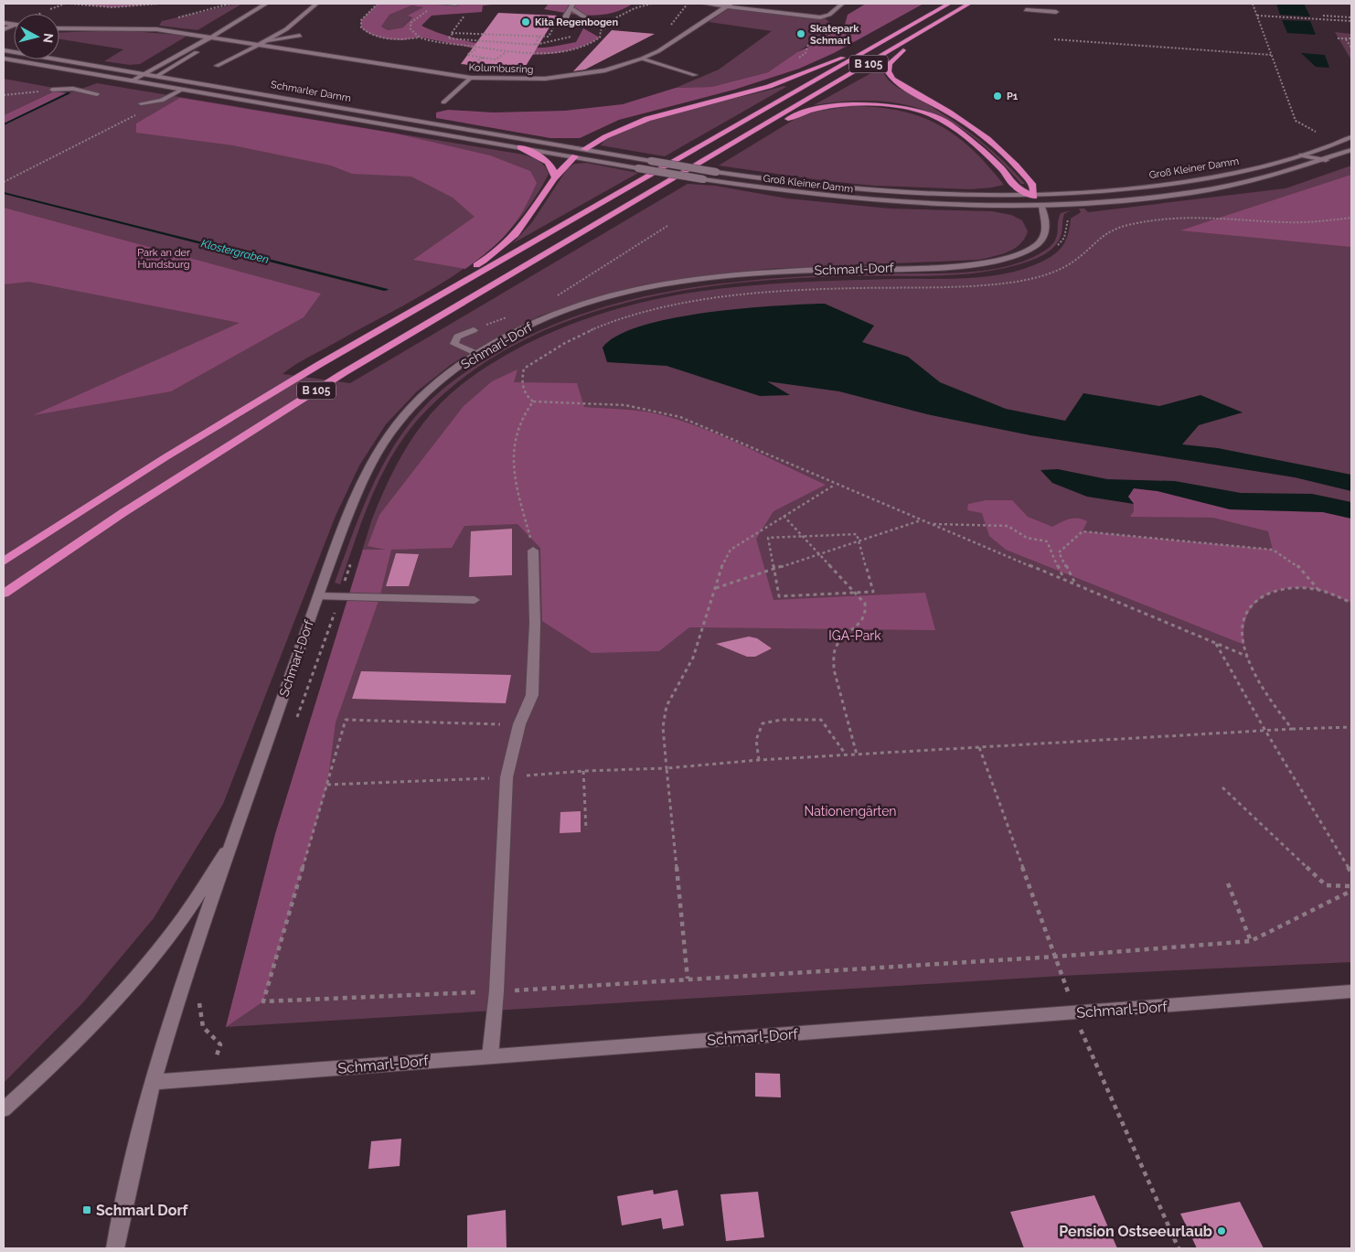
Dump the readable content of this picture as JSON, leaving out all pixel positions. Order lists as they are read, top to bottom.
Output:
{
  "streets": {
    "highway": ["B 105"],
    "street": [
      "Kolumbusring",
      "Schmarler Damm",
      "Groß Kleiner Damm",
      "Schmarl-Dorf"
    ]
  },
  "crossings": [
    ["Schmarler Damm", "Groß Kleiner Damm"],
    ["Groß Kleiner Damm", "Schmarl-Dorf"]
  ],
  "water": ["Klostergraben"],
  "parks": ["Park an der Hundsburg", "IGA-Park", "Nationengärten"],
  "places": {
    "other": [
      "Kita Regenbogen",
      "Skatepark Schmarl",
      "P1",
      "Pension Ostseeurlaub"
    ],
    "transit": ["Schmarl Dorf"]
  },
  "north": "right"
}
